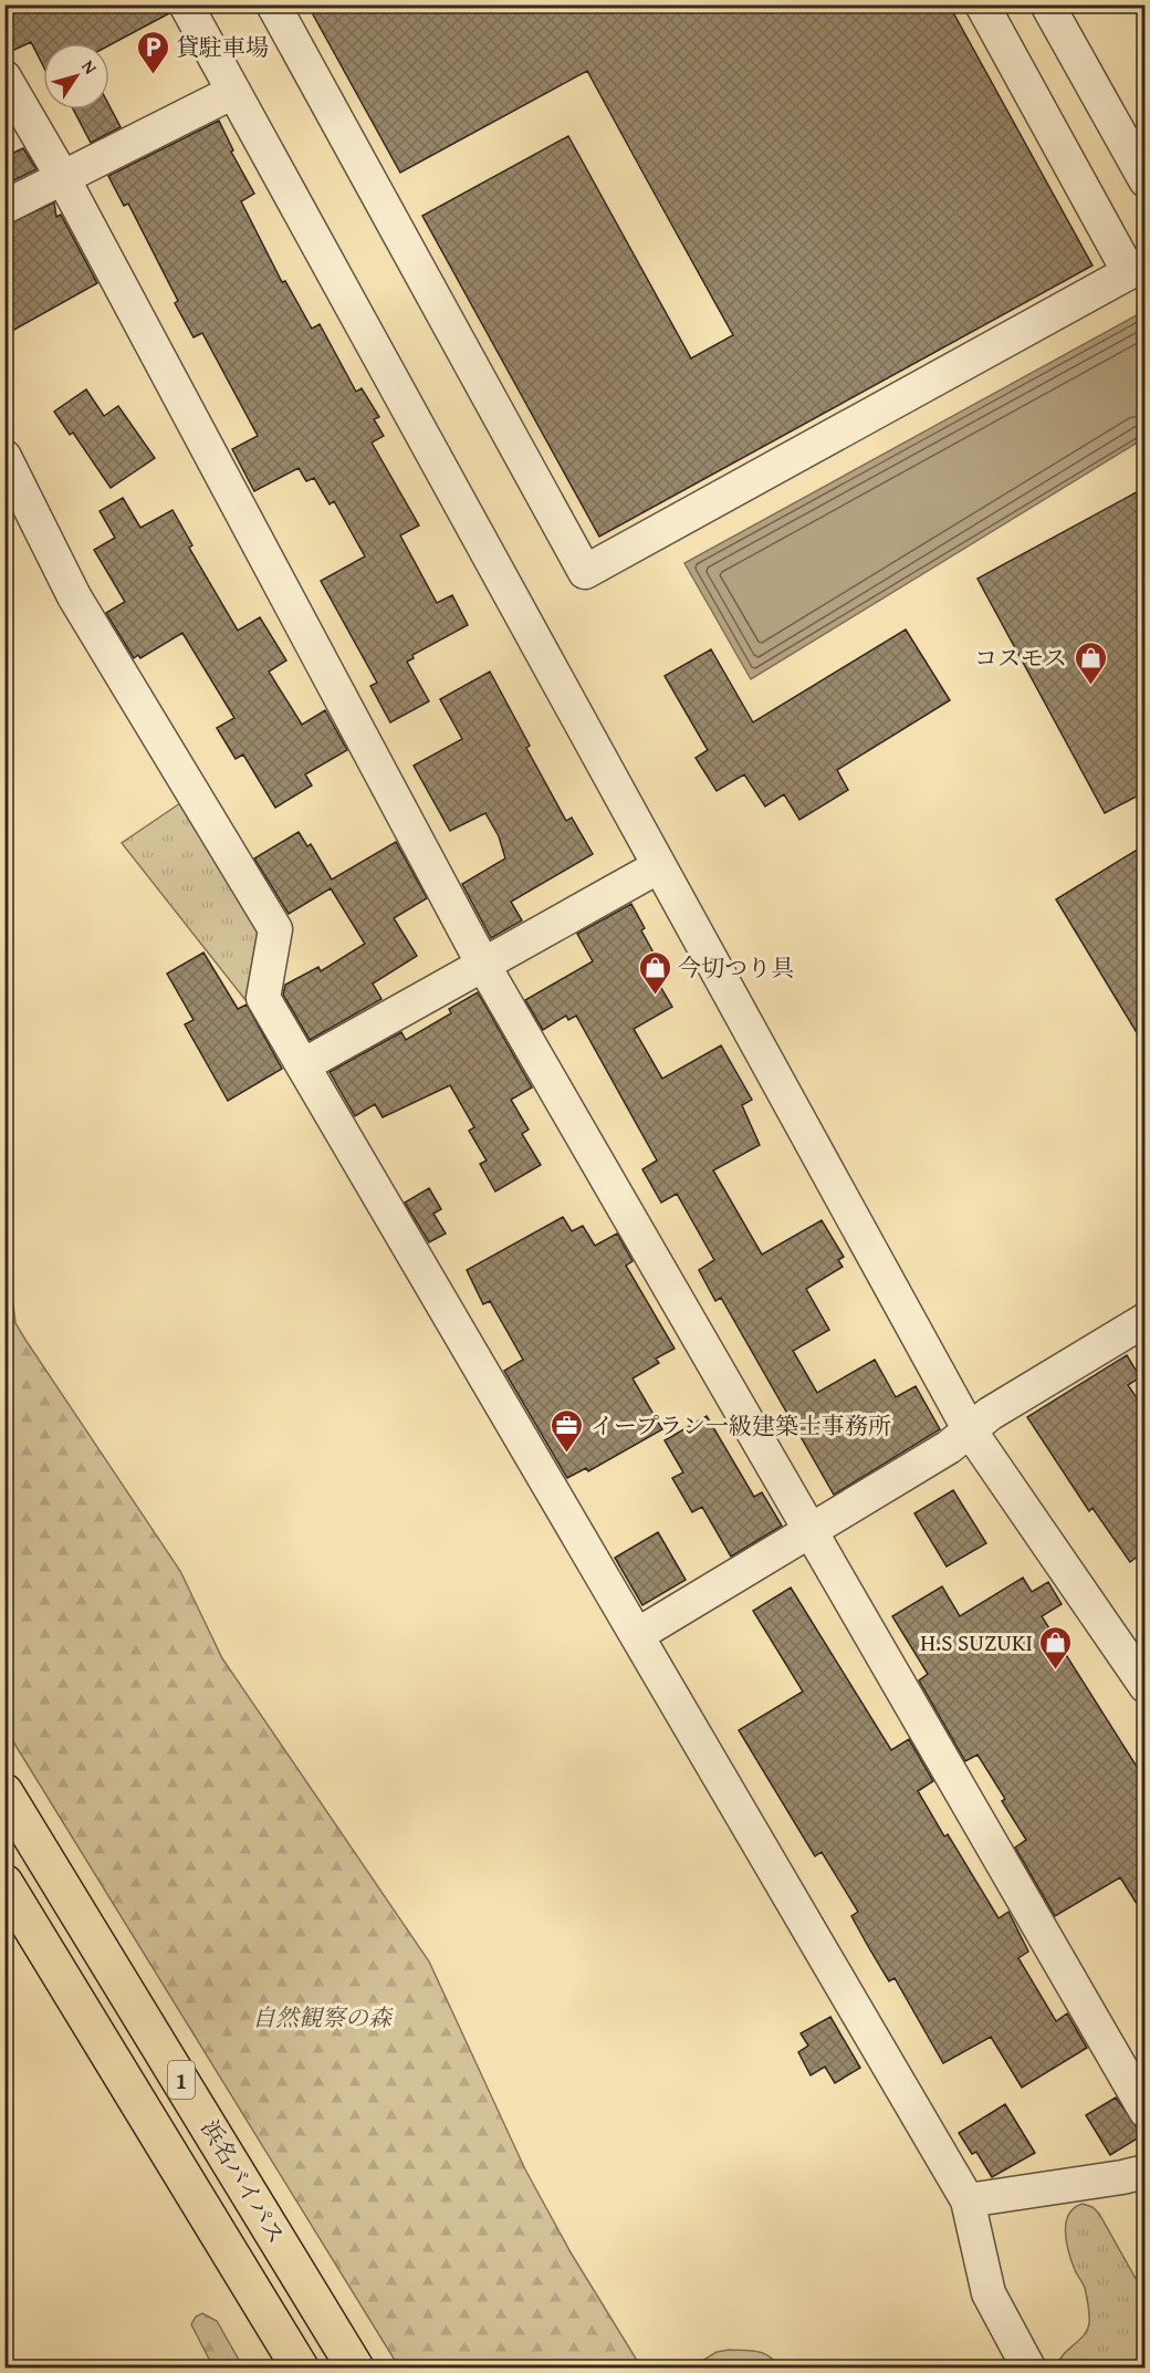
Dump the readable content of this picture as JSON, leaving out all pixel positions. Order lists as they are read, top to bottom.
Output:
{
  "streets": {
    "highway": ["1", "浜名バイパス"]
  },
  "parks": ["自然観察の森"],
  "places": {
    "parking": ["貸駐車場"],
    "shop": ["コスモス", "今切つり具", "H.S SUZUKI"],
    "office": ["イープラン一級建築士事務所"]
  },
  "north": "top right"
}
